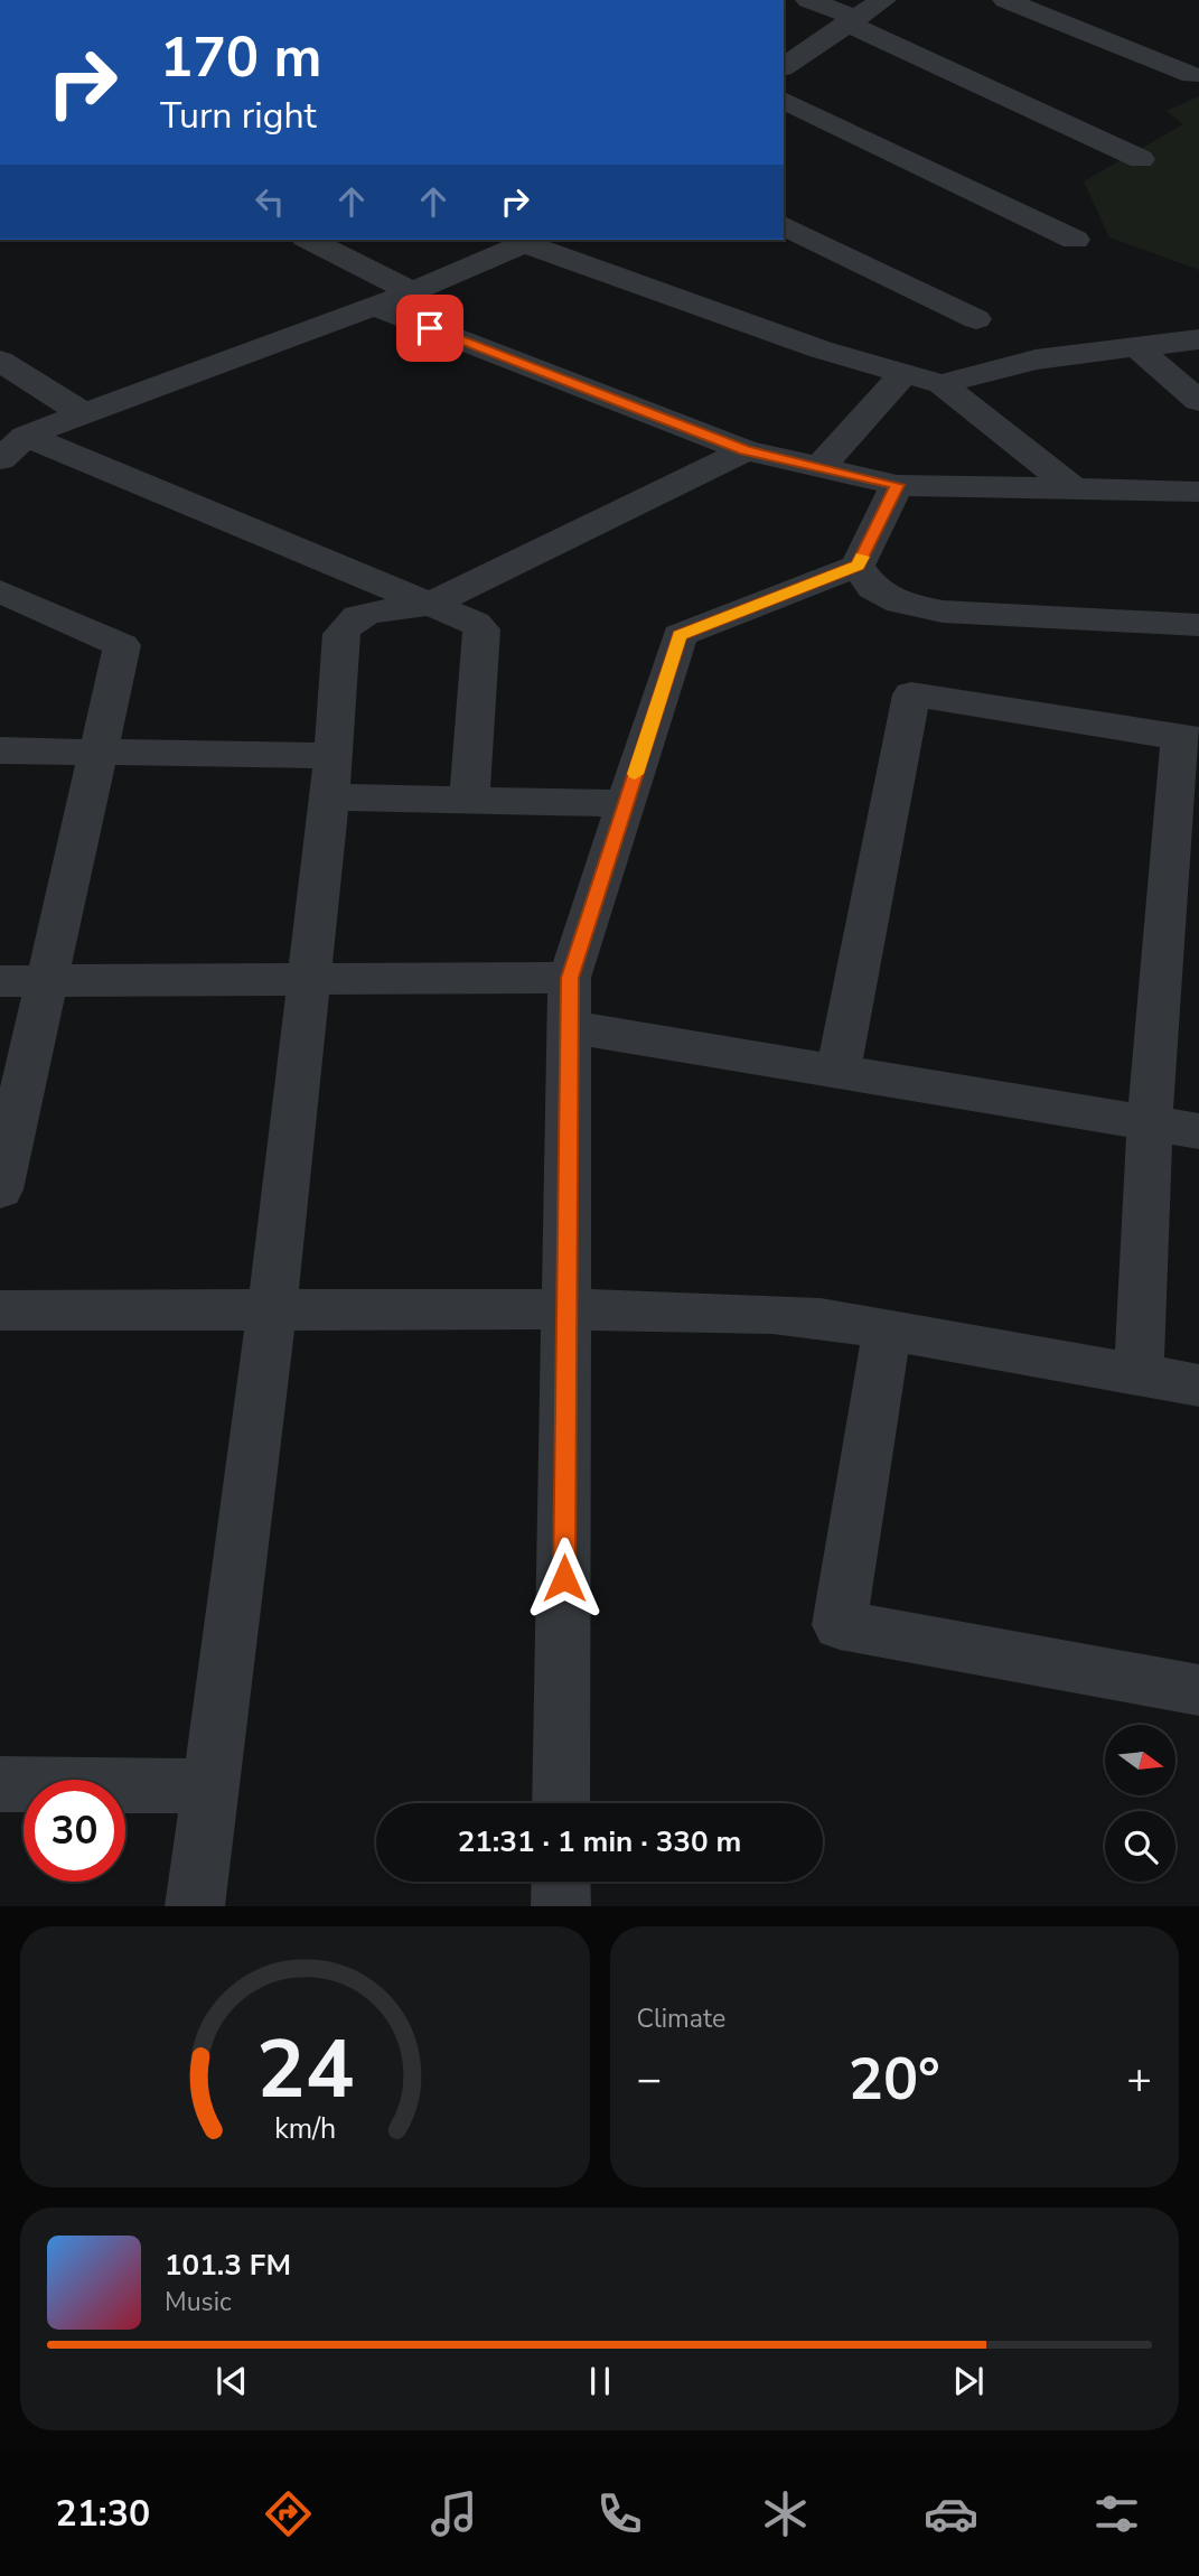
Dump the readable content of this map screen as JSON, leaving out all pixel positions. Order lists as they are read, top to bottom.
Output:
{
  "north": "right",
  "page": {
    "turn": ["170 m", "Turn right"],
    "limit": "30",
    "trip": "21:31 · 1 min · 330 m",
    "tile": "Climate",
    "heat": ["−", "20°", "+"],
    "song": ["101.3 FM", "Music"],
    "tabs": "21:30",
    "gauge": ["24", "km/h"]
  }
}
